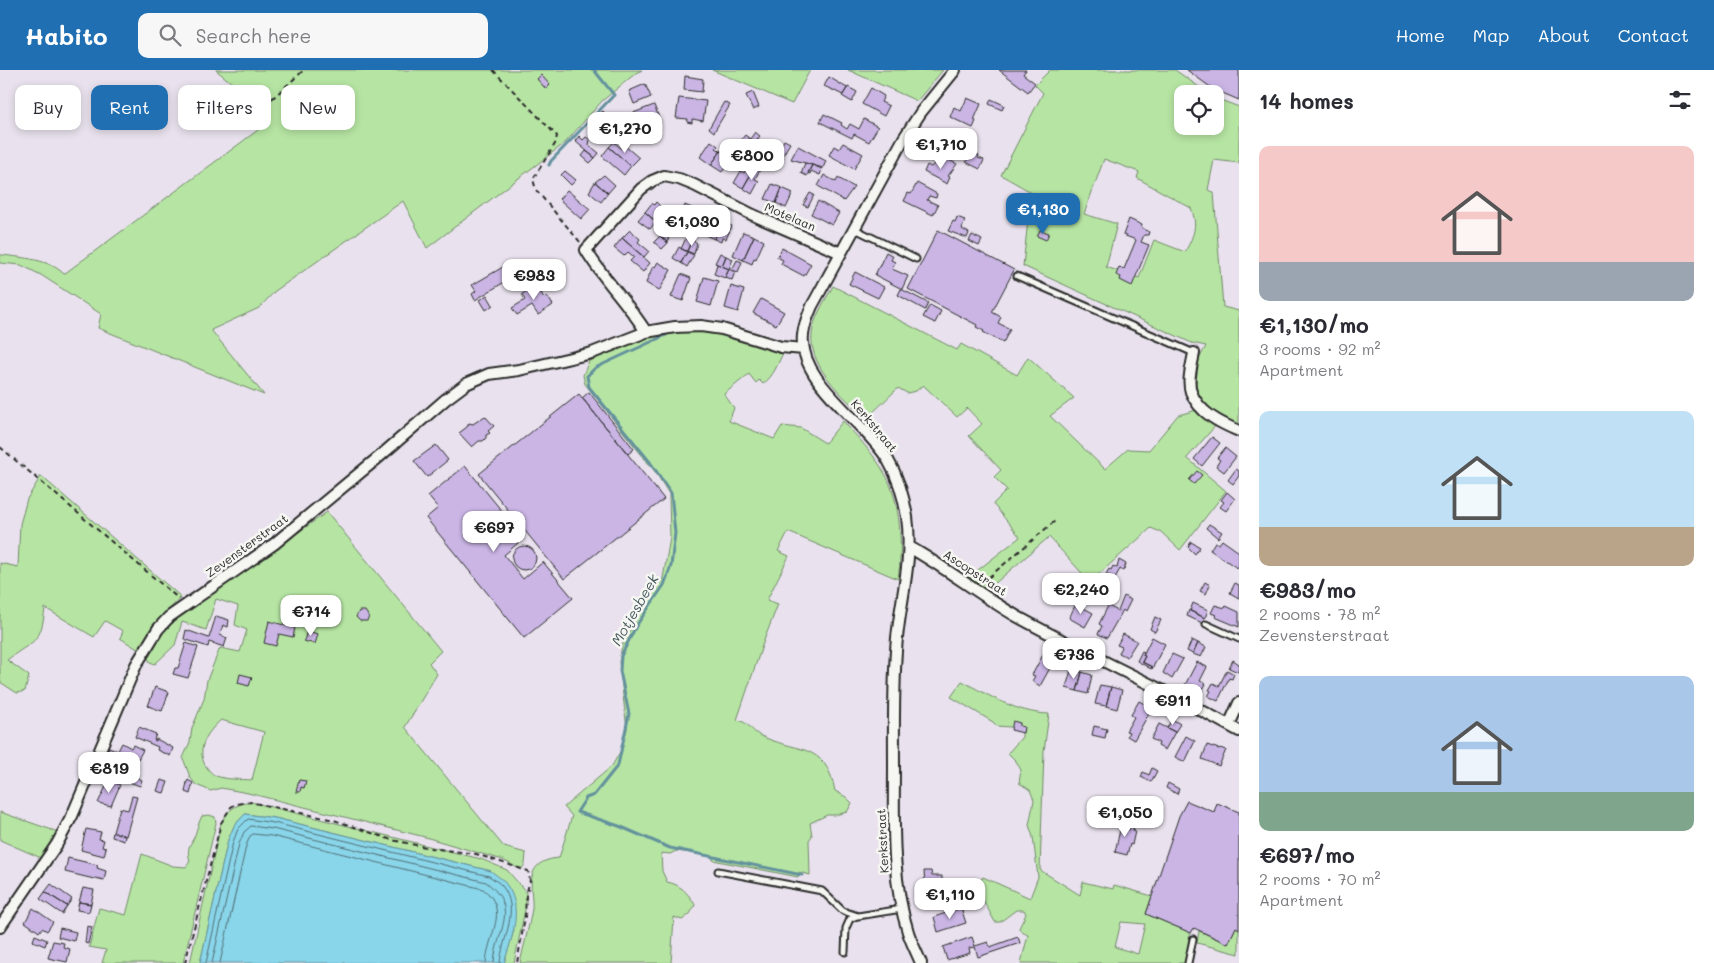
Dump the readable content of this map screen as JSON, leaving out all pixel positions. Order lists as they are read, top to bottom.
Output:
{
  "streets": {
    "street": [
      "Motelaan",
      "Kerkstraat",
      "Zevensterstraat",
      "Ascopstraat"
    ]
  },
  "crossings": [
    ["Motelaan", "Kerkstraat"],
    ["Kerkstraat", "Zevensterstraat"],
    ["Kerkstraat", "Ascopstraat"]
  ],
  "water": ["Motjesbeek"],
  "page": {
    "header": "Habito",
    "search": "Search here",
    "nav": [
      "Home",
      "Map",
      "About",
      "Contact"
    ],
    "heading": "14 homes",
    "chip": [
      "Buy",
      "Rent",
      "Filters",
      "New"
    ],
    "price": [
      "€1,270",
      "€1,710",
      "€800",
      "€1,130",
      "€1,030",
      "€983",
      "€697",
      "€2,240",
      "€714",
      "€736",
      "€911",
      "€819",
      "€1,050",
      "€1,110"
    ],
    "list": [
      {
        "name": "€1,130/mo",
        "note": "3 rooms · 92 m² · Apartment"
      },
      {
        "name": "€983/mo",
        "note": "2 rooms · 78 m² · Zevensterstraat"
      },
      {
        "name": "€697/mo",
        "note": "2 rooms · 70 m² · Apartment"
      }
    ]
  }
}
